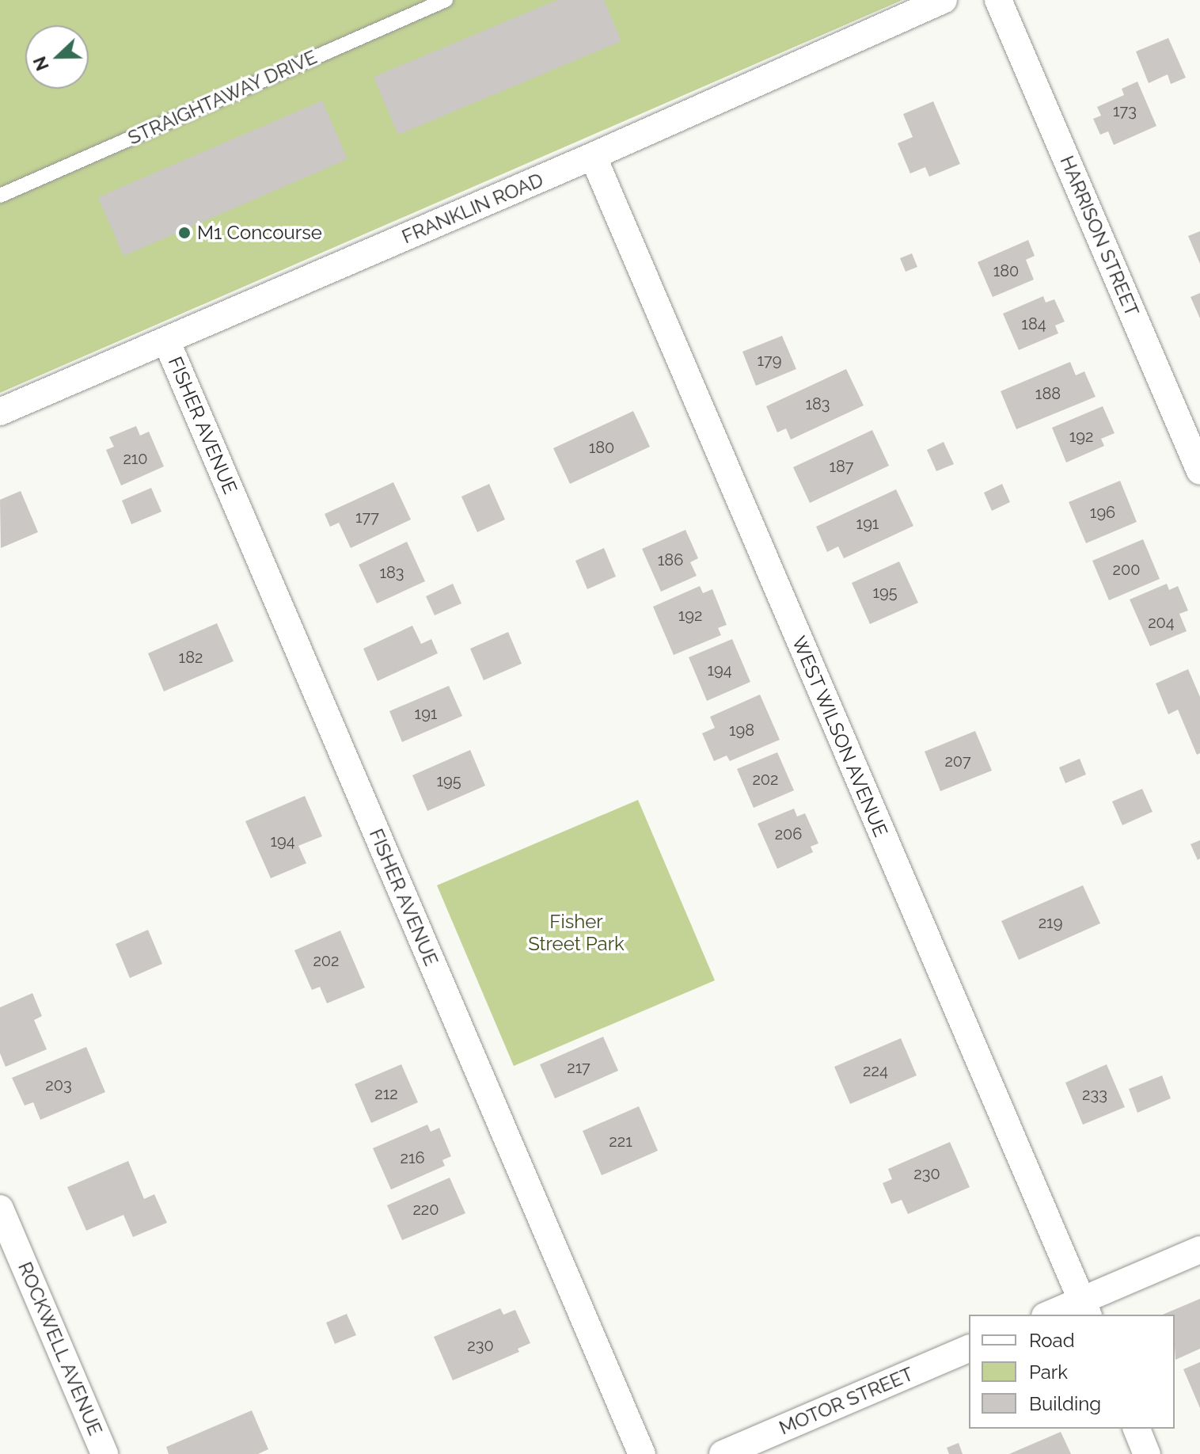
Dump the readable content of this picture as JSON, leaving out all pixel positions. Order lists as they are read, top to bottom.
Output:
{
  "streets": {
    "street": [
      "FRANKLIN ROAD",
      "HARRISON STREET",
      "FISHER AVENUE",
      "WEST WILSON AVENUE",
      "ROCKWELL AVENUE",
      "MOTOR STREET"
    ],
    "lane": ["STRAIGHTAWAY DRIVE"]
  },
  "crossings": [
    ["FRANKLIN ROAD", "FISHER AVENUE"],
    ["FRANKLIN ROAD", "WEST WILSON AVENUE"]
  ],
  "parks": ["Fisher Street Park"],
  "places": ["M1 Concourse"],
  "house_numbers": [
    "173",
    "180",
    "184",
    "179",
    "188",
    "183",
    "192",
    "180",
    "210",
    "187",
    "196",
    "177",
    "191",
    "186",
    "200",
    "183",
    "195",
    "192",
    "204",
    "182",
    "194",
    "191",
    "198",
    "207",
    "202",
    "195",
    "206",
    "194",
    "219",
    "202",
    "217",
    "224",
    "203",
    "212",
    "233",
    "221",
    "216",
    "230",
    "220",
    "230"
  ],
  "legend": ["Road", "Park", "Building"],
  "north": "left"
}
